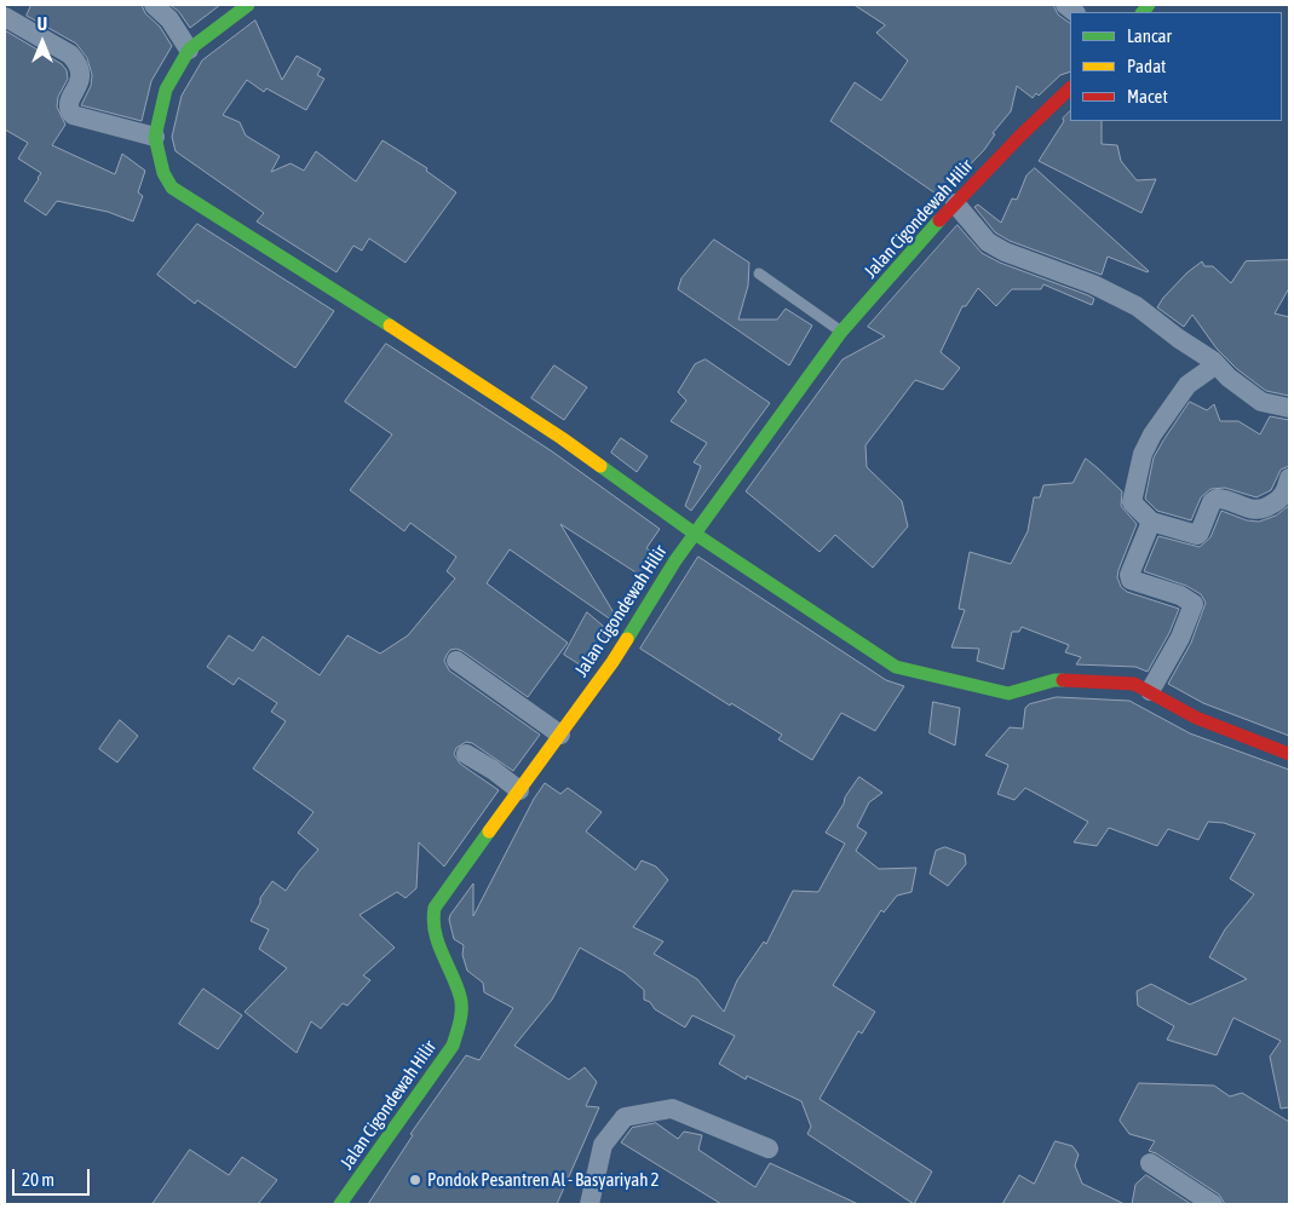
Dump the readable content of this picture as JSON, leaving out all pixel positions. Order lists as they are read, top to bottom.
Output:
{
  "streets": {
    "street": ["Jalan Cigondewah Hilir"]
  },
  "places": ["Pondok Pesantren Al - Basyariyah 2"],
  "legend": ["Lancar", "Padat", "Macet"],
  "scale_bar": "20 m",
  "north": "top"
}
